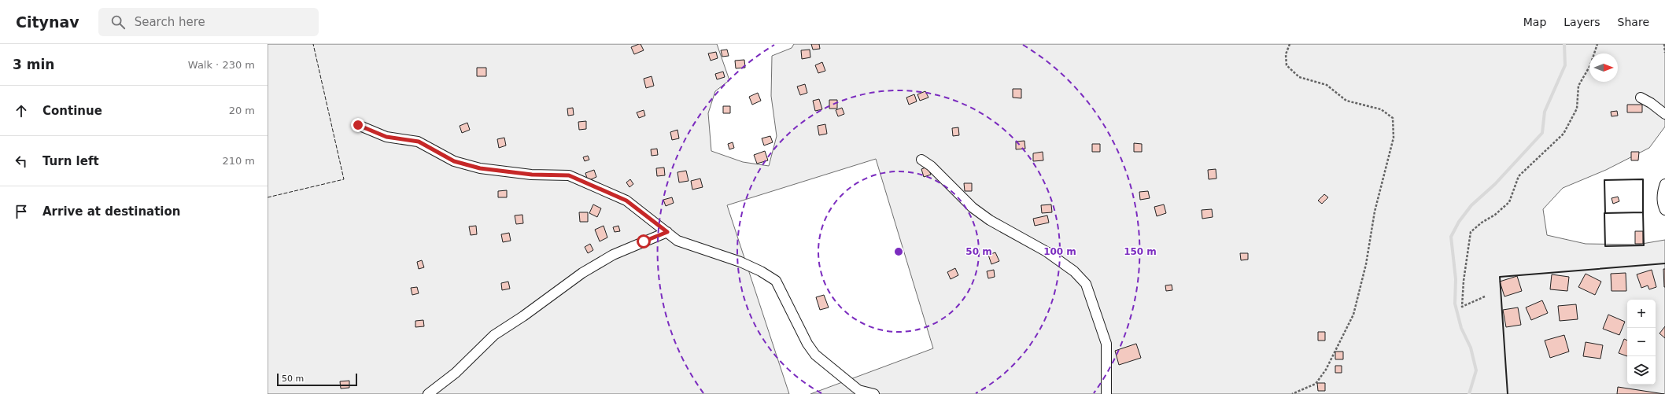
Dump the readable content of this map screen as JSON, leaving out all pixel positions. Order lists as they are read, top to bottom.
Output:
{
  "scale_bar": "50 m",
  "north": "right",
  "page": {
    "header": "Citynav",
    "search": "Search here",
    "nav": ["Map", "Layers", "Share"],
    "heading": ["3 min", "Walk · 230 m"],
    "list": [
      ["Continue", "20 m"],
      ["Turn left", "210 m"],
      "Arrive at destination"
    ],
    "map_buttons": ["+", "−"],
    "scale": "50 m"
  },
  "rings": ["50 m", "100 m", "150 m"]
}
